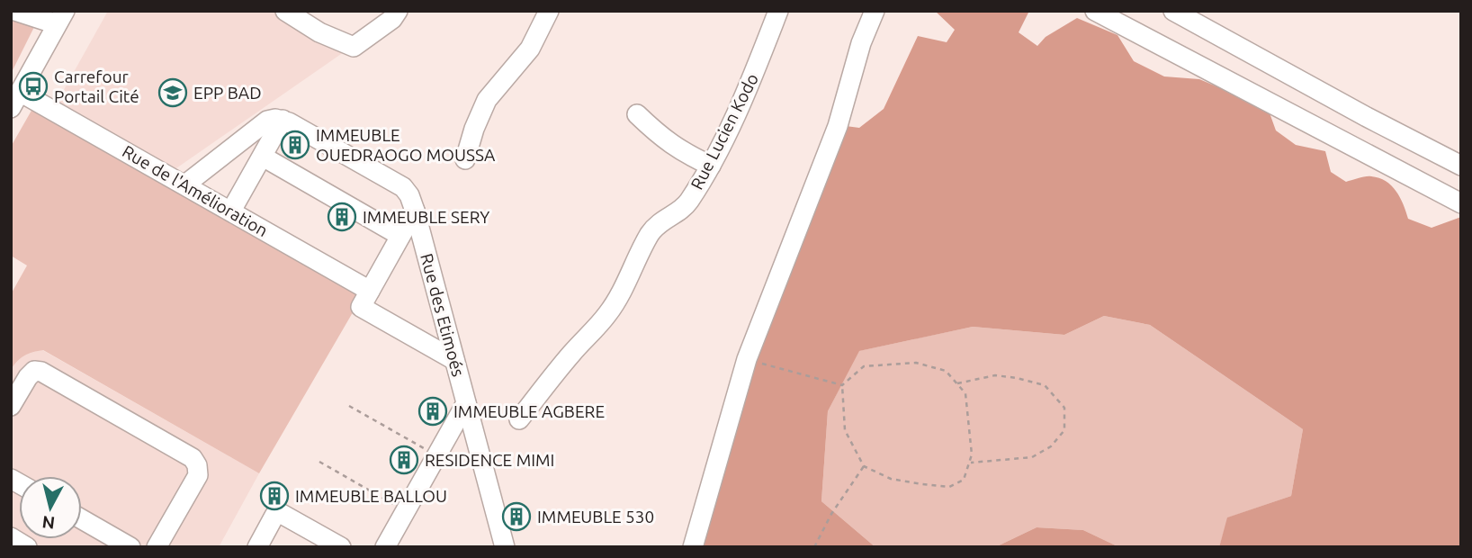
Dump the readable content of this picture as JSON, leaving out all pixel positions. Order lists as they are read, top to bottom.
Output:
{
  "streets": {
    "street": ["Rue Lucien Kodo", "Rue de l'Amélioration", "Rue des Etimoés"]
  },
  "places": {
    "bus stop": ["Carrefour Portail Cité"],
    "school or university": ["EPP BAD"],
    "building": [
      "IMMEUBLE OUEDRAOGO MOUSSA",
      "IMMEUBLE SERY",
      "IMMEUBLE AGBERE",
      "RESIDENCE MIMI",
      "IMMEUBLE BALLOU",
      "IMMEUBLE 530"
    ]
  },
  "north": "bottom"
}
